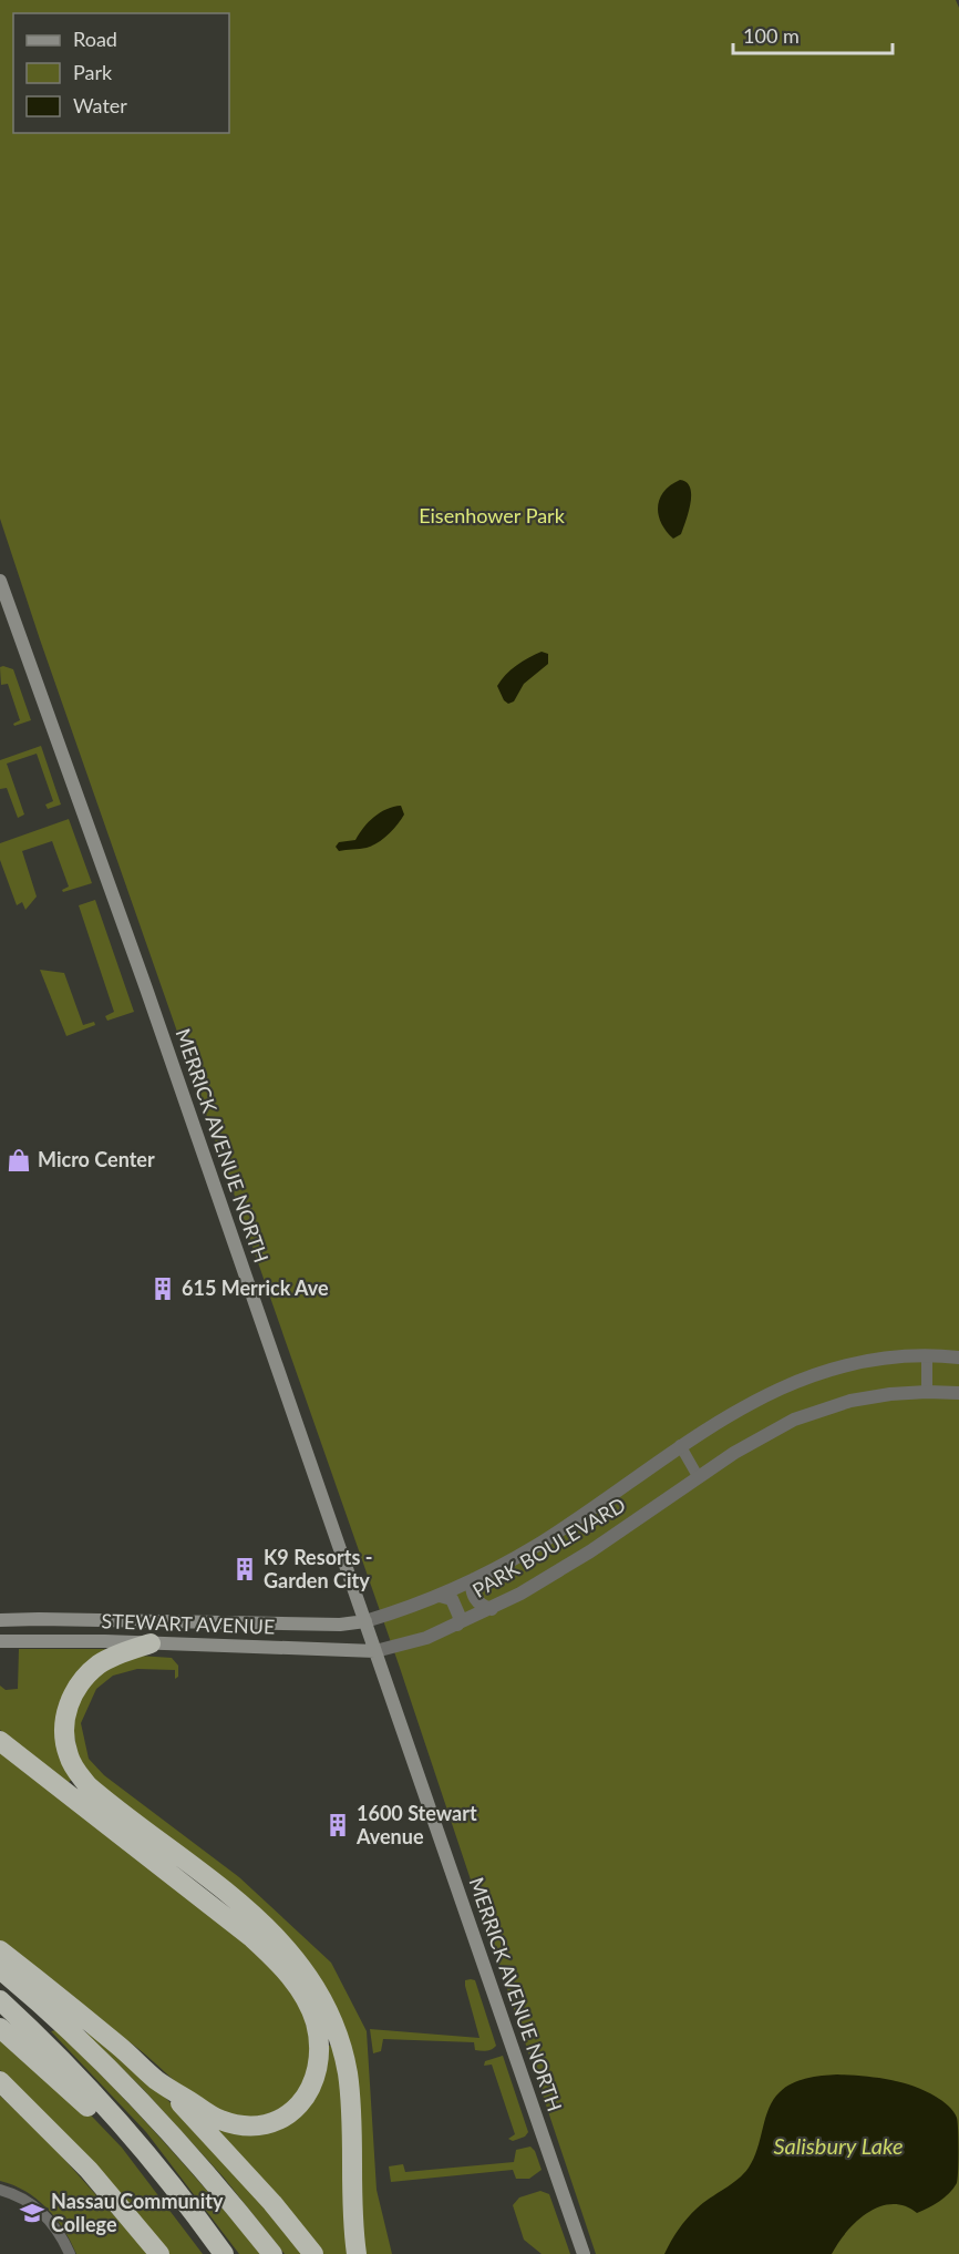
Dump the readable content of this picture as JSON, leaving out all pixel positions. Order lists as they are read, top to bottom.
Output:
{
  "streets": {
    "main road": ["MERRICK AVENUE NORTH", "STEWART AVENUE"],
    "street": ["PARK BOULEVARD"]
  },
  "crossings": [
    ["MERRICK AVENUE NORTH", "PARK BOULEVARD"],
    ["MERRICK AVENUE NORTH", "STEWART AVENUE"],
    ["PARK BOULEVARD", "STEWART AVENUE"]
  ],
  "water": ["Salisbury Lake"],
  "parks": ["Eisenhower Park"],
  "places": {
    "shop": ["Micro Center"],
    "building": ["615 Merrick Ave", "K9 Resorts - Garden City", "1600 Stewart Avenue"],
    "school or university": ["Nassau Community College"]
  },
  "legend": ["Road", "Park", "Water"],
  "scale_bar": "100 m"
}
